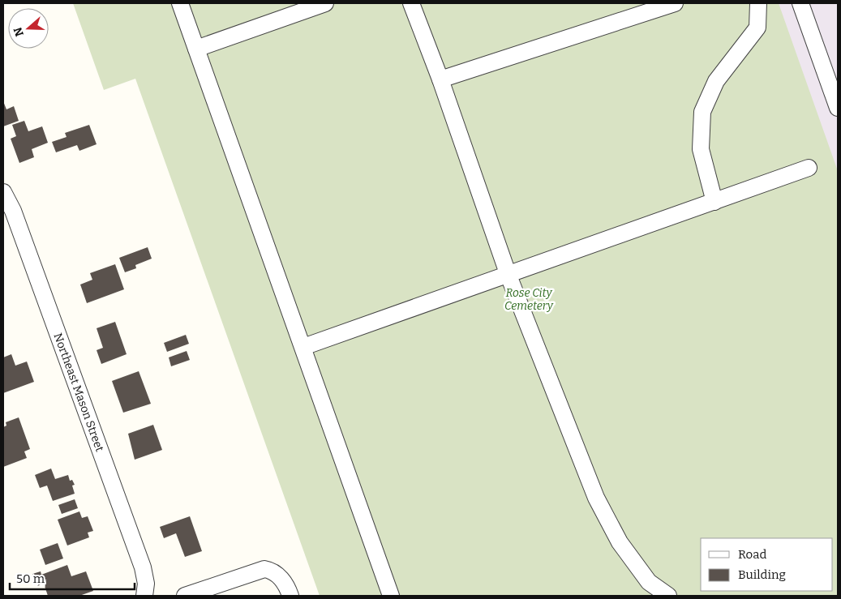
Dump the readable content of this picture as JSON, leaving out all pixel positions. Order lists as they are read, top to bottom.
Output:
{
  "streets": {
    "street": ["Northeast Mason Street"]
  },
  "parks": ["Rose City Cemetery"],
  "legend": ["Road", "Building"],
  "scale_bar": "50 m",
  "north": "left"
}
